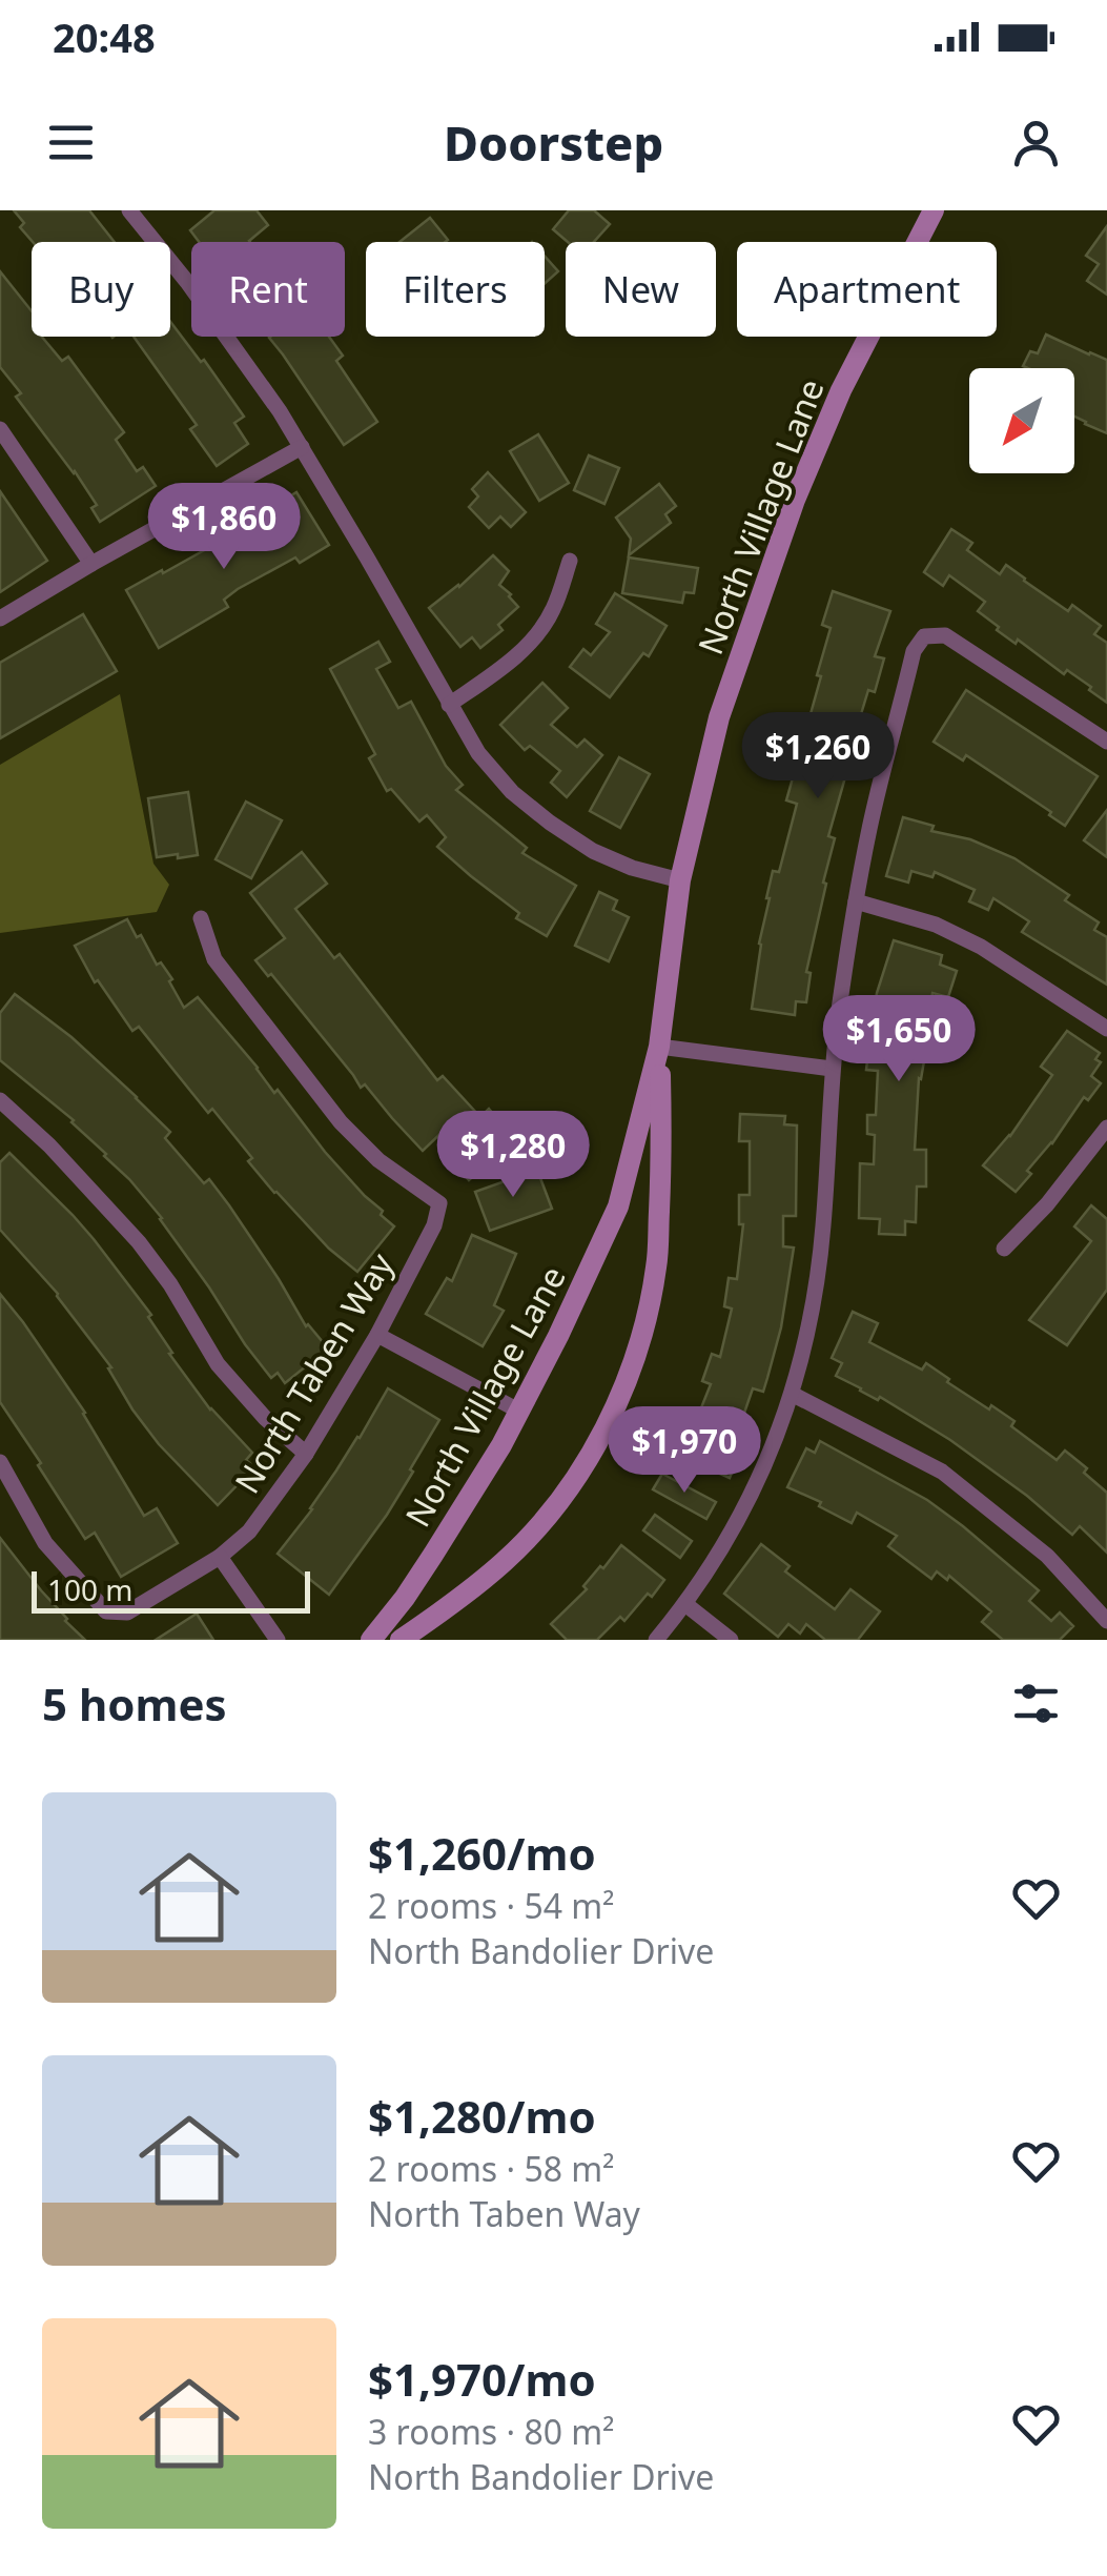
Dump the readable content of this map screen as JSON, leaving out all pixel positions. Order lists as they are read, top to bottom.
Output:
{
  "streets": {
    "street": ["North Village Lane", "North Taben Way"]
  },
  "scale_bar": "100 m",
  "north": "bottom left",
  "page": {
    "status": "20:48",
    "header": "Doorstep",
    "chip": [
      "Buy",
      "Rent",
      "Filters",
      "New",
      "Apartment"
    ],
    "price": [
      "$1,860",
      "$1,260",
      "$1,650",
      "$1,280",
      "$1,970"
    ],
    "scale": "100 m",
    "heading": "5 homes",
    "list": [
      {
        "name": "$1,260/mo",
        "note": "2 rooms · 54 m² · North Bandolier Drive"
      },
      {
        "name": "$1,280/mo",
        "note": "2 rooms · 58 m² · North Taben Way"
      },
      {
        "name": "$1,970/mo",
        "note": "3 rooms · 80 m² · North Bandolier Drive"
      }
    ]
  }
}
